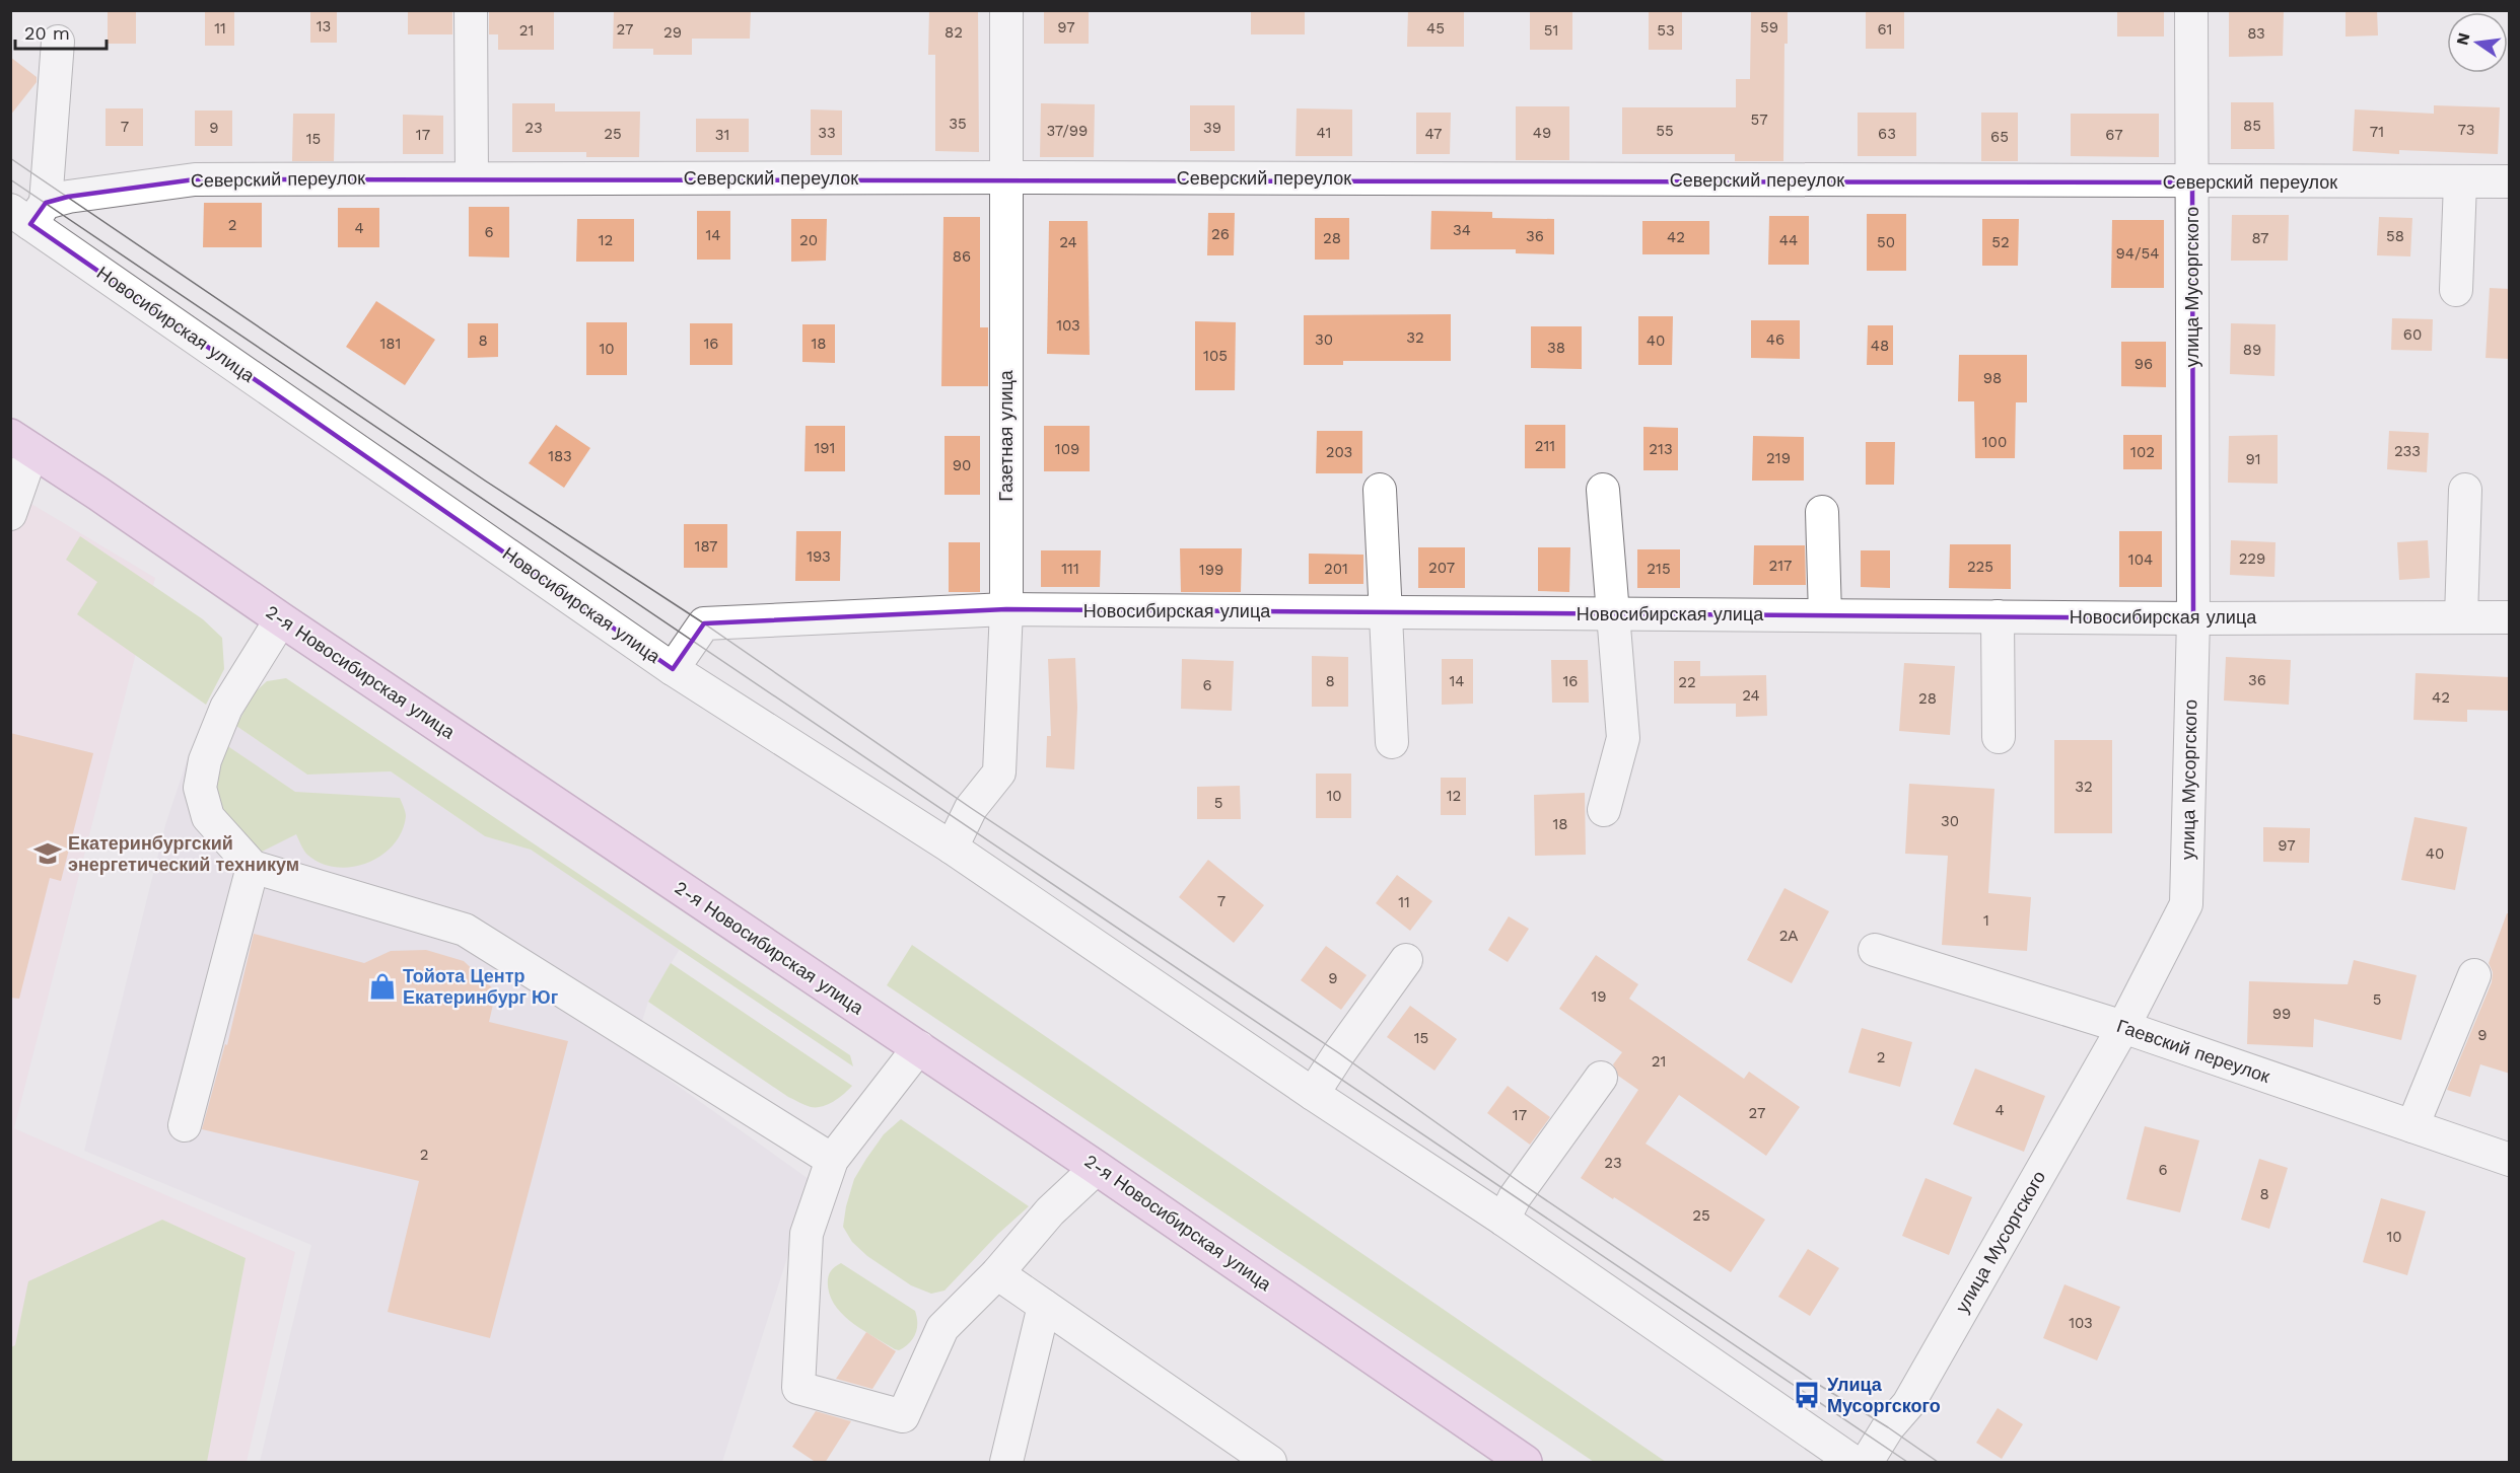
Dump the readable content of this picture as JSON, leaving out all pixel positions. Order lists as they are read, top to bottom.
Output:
{
  "streets": {
    "main road": ["2-я Новосибирская улица"],
    "street": [
      "Северский переулок",
      "улица Мусоргского",
      "Новосибирская улица",
      "Газетная улица",
      "Гаевский переулок"
    ]
  },
  "crossings": [
    ["Северский переулок", "улица Мусоргского"],
    ["Северский переулок", "Новосибирская улица"],
    ["Северский переулок", "Газетная улица"],
    ["улица Мусоргского", "Новосибирская улица"],
    ["улица Мусоргского", "Гаевский переулок"],
    ["Новосибирская улица", "Газетная улица"]
  ],
  "places": {
    "school or university": ["Екатеринбургский энергетический техникум"],
    "shop": ["Тойота Центр Екатеринбург Юг"],
    "bus stop": ["Улица Мусоргского"]
  },
  "house_numbers": [
    "13",
    "97",
    "59",
    "11",
    "45",
    "27",
    "61",
    "21",
    "51",
    "53",
    "29",
    "82",
    "83",
    "57",
    "35",
    "85",
    "7",
    "9",
    "23",
    "39",
    "73",
    "37/99",
    "55",
    "71",
    "33",
    "41",
    "49",
    "25",
    "47",
    "63",
    "17",
    "31",
    "67",
    "65",
    "15",
    "2",
    "4",
    "34",
    "6",
    "26",
    "14",
    "36",
    "58",
    "42",
    "28",
    "87",
    "12",
    "20",
    "44",
    "24",
    "50",
    "52",
    "94/54",
    "86",
    "103",
    "60",
    "32",
    "30",
    "46",
    "8",
    "40",
    "181",
    "16",
    "18",
    "48",
    "38",
    "10",
    "89",
    "105",
    "96",
    "98",
    "100",
    "211",
    "191",
    "109",
    "213",
    "233",
    "203",
    "102",
    "183",
    "219",
    "91",
    "90",
    "187",
    "193",
    "229",
    "104",
    "217",
    "225",
    "207",
    "111",
    "201",
    "215",
    "199",
    "36",
    "8",
    "14",
    "16",
    "22",
    "6",
    "24",
    "42",
    "28",
    "32",
    "10",
    "12",
    "5",
    "30",
    "18",
    "97",
    "40",
    "7",
    "11",
    "1",
    "2А",
    "9",
    "19",
    "5",
    "99",
    "9",
    "15",
    "2",
    "21",
    "4",
    "27",
    "17",
    "2",
    "23",
    "6",
    "8",
    "25",
    "10",
    "103"
  ],
  "scale_bar": "20 m",
  "north": "left"
}
